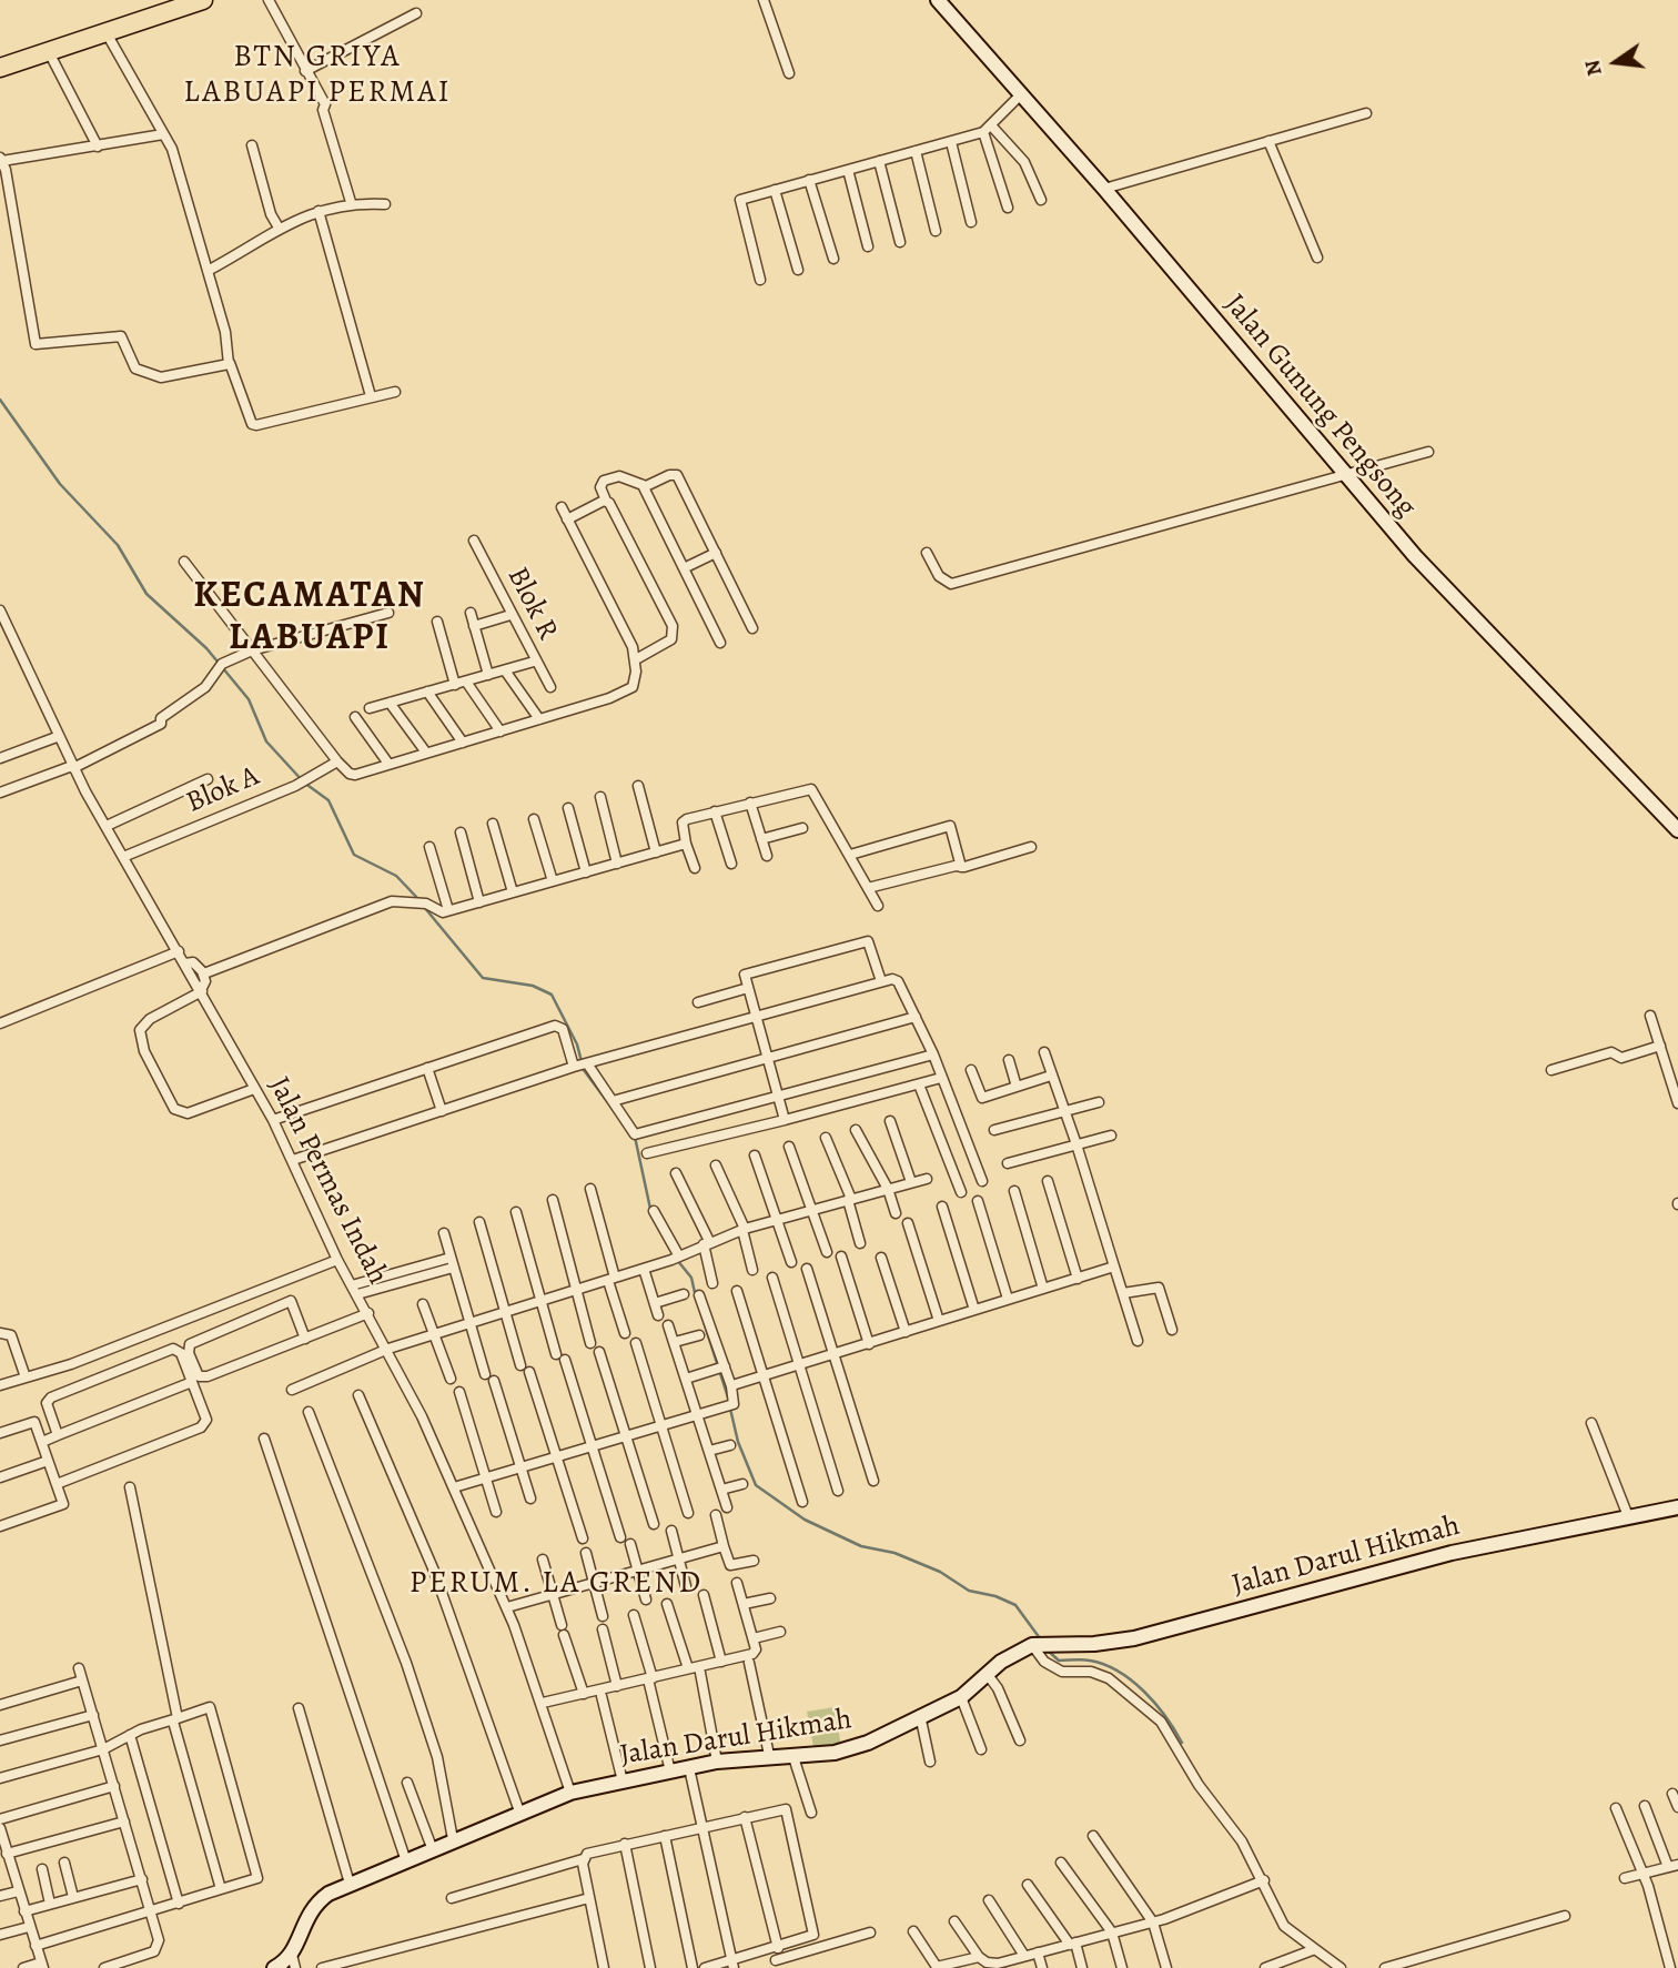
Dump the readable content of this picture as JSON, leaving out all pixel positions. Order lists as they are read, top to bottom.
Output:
{
  "streets": {
    "street": [
      "Jalan Gunung Pengsong",
      "Blok R",
      "Blok A",
      "Jalan Permas Indah",
      "Jalan Darul Hikmah"
    ]
  },
  "crossings": [
    ["Blok A", "Jalan Permas Indah"],
    ["Jalan Permas Indah", "Jalan Darul Hikmah"]
  ],
  "districts": ["BTN GRIYA LABUAPI PERMAI", "KECAMATAN LABUAPI", "PERUM. LA GREND"],
  "north": "left"
}
